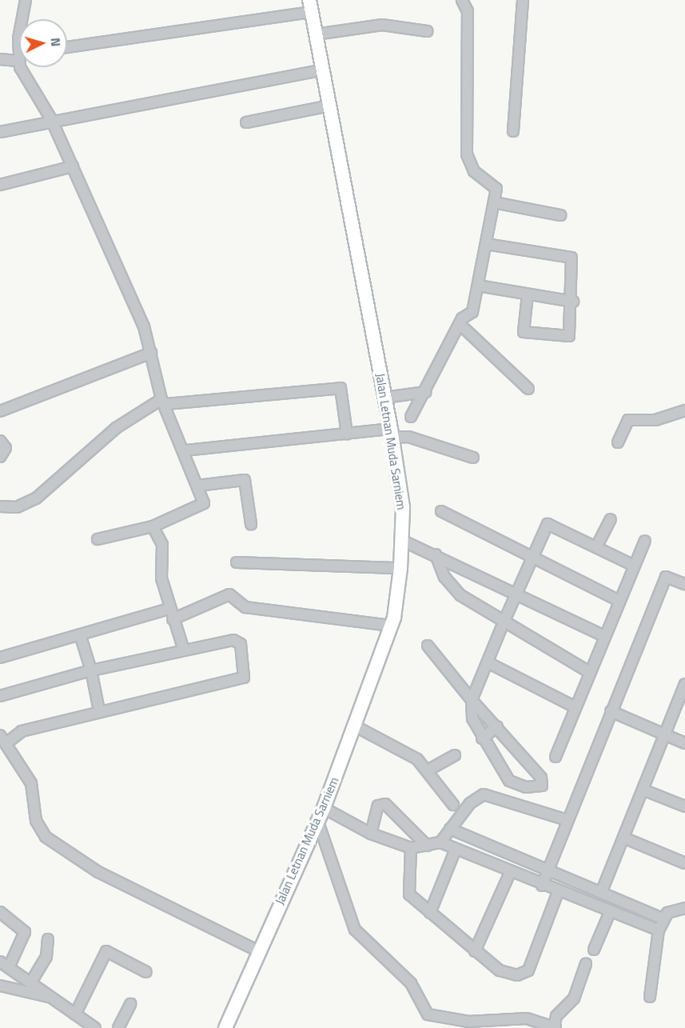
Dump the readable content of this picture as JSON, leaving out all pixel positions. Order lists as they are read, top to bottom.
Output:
{
  "streets": {
    "main road": ["Jalan Letnan Muda Sarniem"]
  },
  "north": "right"
}
